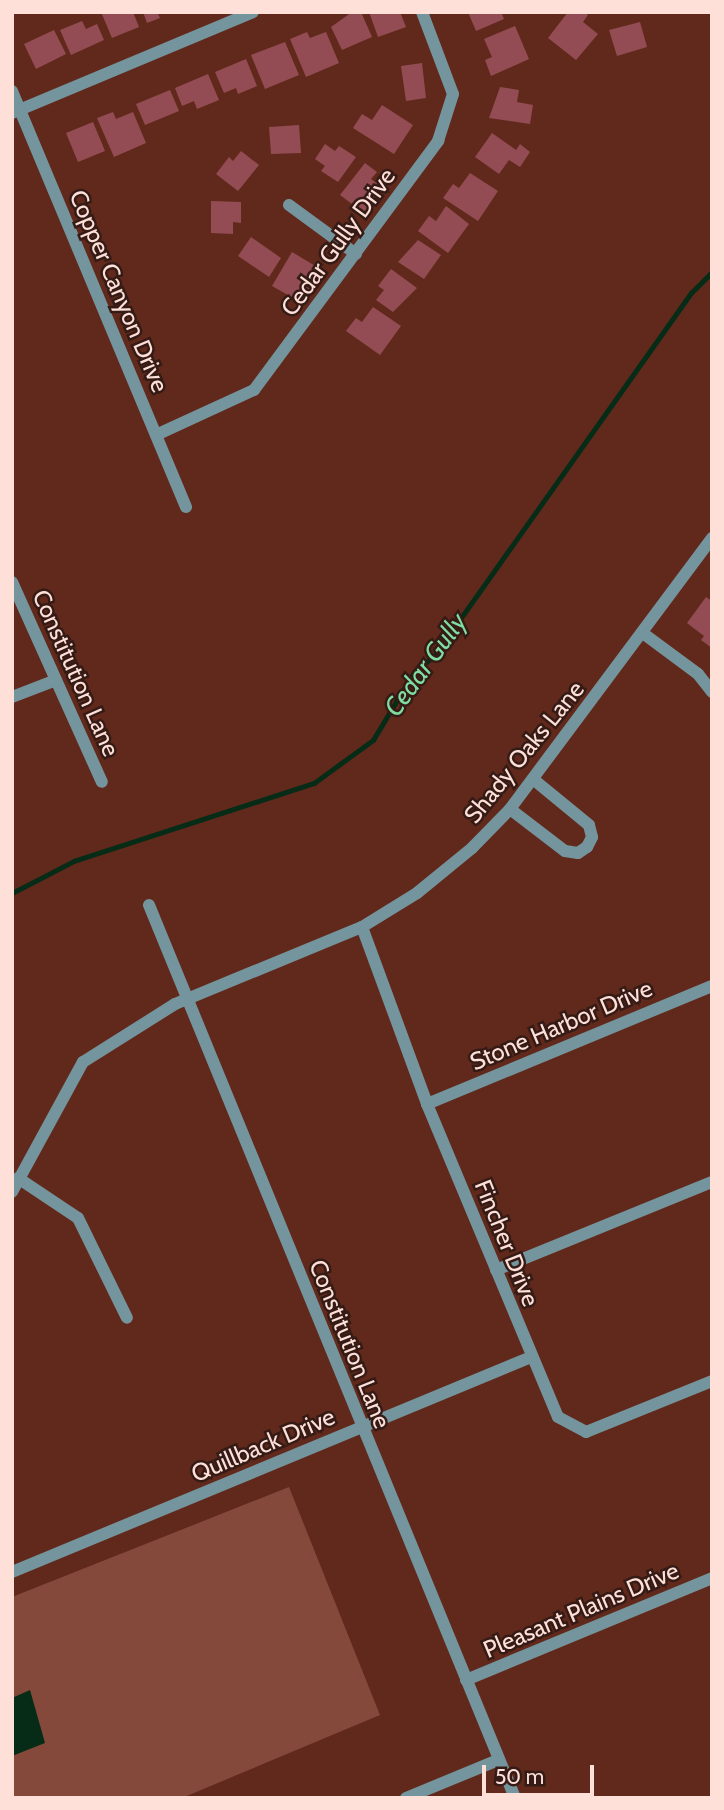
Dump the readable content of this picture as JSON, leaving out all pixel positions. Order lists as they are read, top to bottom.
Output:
{
  "streets": {
    "street": [
      "Cedar Gully Drive",
      "Copper Canyon Drive",
      "Constitution Lane",
      "Shady Oaks Lane",
      "Stone Harbor Drive",
      "Fincher Drive",
      "Quillback Drive",
      "Pleasant Plains Drive"
    ]
  },
  "crossings": [
    ["Cedar Gully Drive", "Copper Canyon Drive"],
    ["Constitution Lane", "Shady Oaks Lane"],
    ["Constitution Lane", "Quillback Drive"],
    ["Constitution Lane", "Pleasant Plains Drive"],
    ["Shady Oaks Lane", "Fincher Drive"],
    ["Stone Harbor Drive", "Fincher Drive"],
    ["Fincher Drive", "Quillback Drive"]
  ],
  "water": ["Cedar Gully"],
  "scale_bar": "50 m"
}
